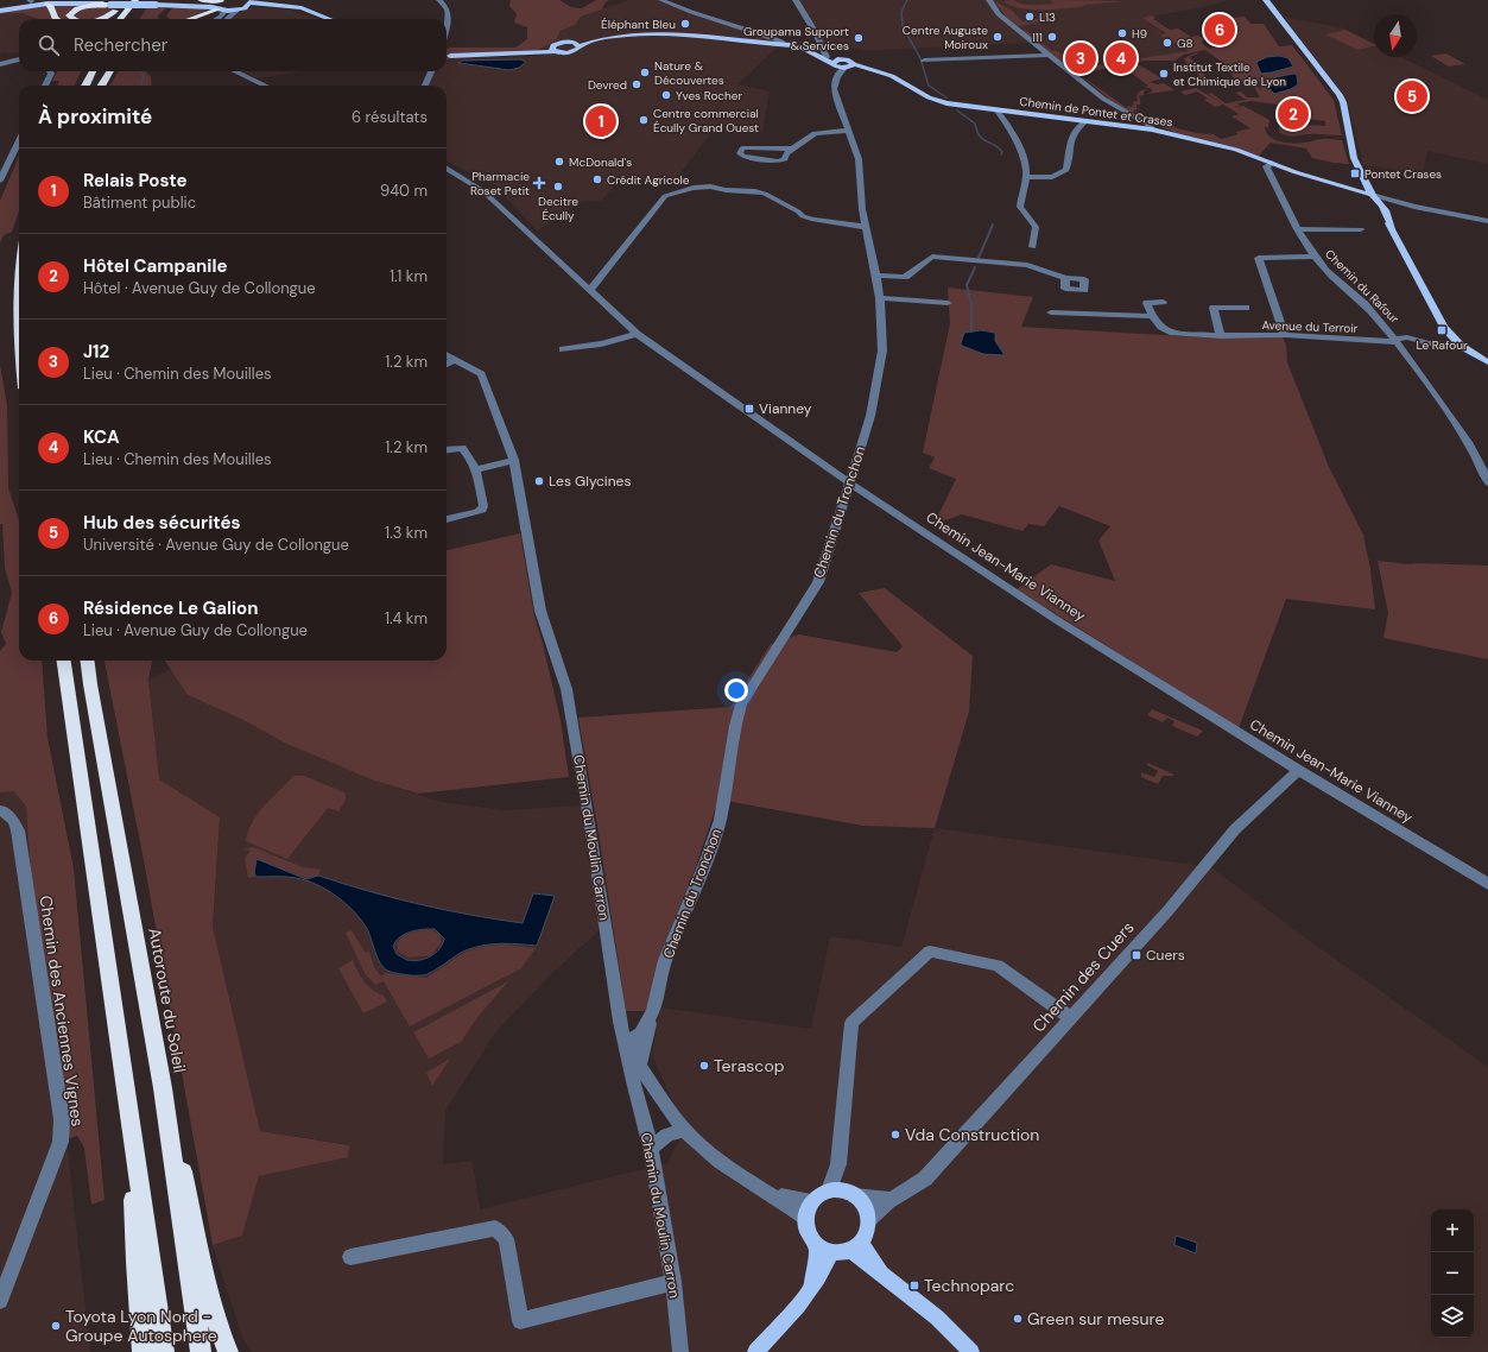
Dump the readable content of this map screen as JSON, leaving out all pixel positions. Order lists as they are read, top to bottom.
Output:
{
  "streets": {
    "highway": ["Autoroute du Soleil"],
    "main road": ["Chemin de Pontet et Crases"],
    "street": [
      "Chemin du Rafour",
      "Avenue du Terroir",
      "Chemin du Tronchon",
      "Chemin Jean-Marie Vianney",
      "Chemin du Moulin Carron",
      "Chemin des Cuers",
      "Chemin des Anciennes Vignes"
    ]
  },
  "crossings": [
    ["Chemin de Pontet et Crases", "Chemin du Rafour"],
    ["Chemin de Pontet et Crases", "Chemin du Tronchon"],
    ["Chemin du Rafour", "Avenue du Terroir"],
    ["Chemin du Tronchon", "Chemin Jean-Marie Vianney"],
    ["Chemin Jean-Marie Vianney", "Chemin des Cuers"]
  ],
  "places": {
    "other": [
      "L13",
      "Éléphant Bleu",
      "H9",
      "Centre Auguste Moiroux",
      "I11",
      "Groupama Support & Services",
      "G8",
      "Nature & Découvertes",
      "Institut Textile et Chimique de Lyon",
      "Devred",
      "Yves Rocher",
      "Centre commercial Écully Grand Ouest",
      "McDonald's",
      "Crédit Agricole",
      "Decitre Écully",
      "Les Glycines",
      "Terascop",
      "Vda Construction",
      "Green sur mesure",
      "Toyota Lyon Nord - Groupe Autosphere"
    ],
    "transit": [
      "Pontet Crases",
      "Le Rafour",
      "Vianney",
      "Cuers",
      "Technoparc"
    ],
    "health": ["Pharmacie Roset Petit"]
  },
  "north": "bottom",
  "page": {
    "pins": [
      "6",
      "3",
      "4",
      "5",
      "2",
      "1"
    ],
    "search": "Rechercher",
    "heading": ["À proximité", "6 résultats"],
    "list": [
      {
        "mark": "1",
        "name": "Relais Poste",
        "note": "Bâtiment public",
        "value": "940 m"
      },
      {
        "mark": "2",
        "name": "Hôtel Campanile",
        "note": "Hôtel · Avenue Guy de Collongue",
        "value": "1.1 km"
      },
      {
        "mark": "3",
        "name": "J12",
        "note": "Lieu · Chemin des Mouilles",
        "value": "1.2 km"
      },
      {
        "mark": "4",
        "name": "KCA",
        "note": "Lieu · Chemin des Mouilles",
        "value": "1.2 km"
      },
      {
        "mark": "5",
        "name": "Hub des sécurités",
        "note": "Université · Avenue Guy de Collongue",
        "value": "1.3 km"
      },
      {
        "mark": "6",
        "name": "Résidence Le Galion",
        "note": "Lieu · Avenue Guy de Collongue",
        "value": "1.4 km"
      }
    ],
    "map_buttons": ["+", "−"]
  }
}
